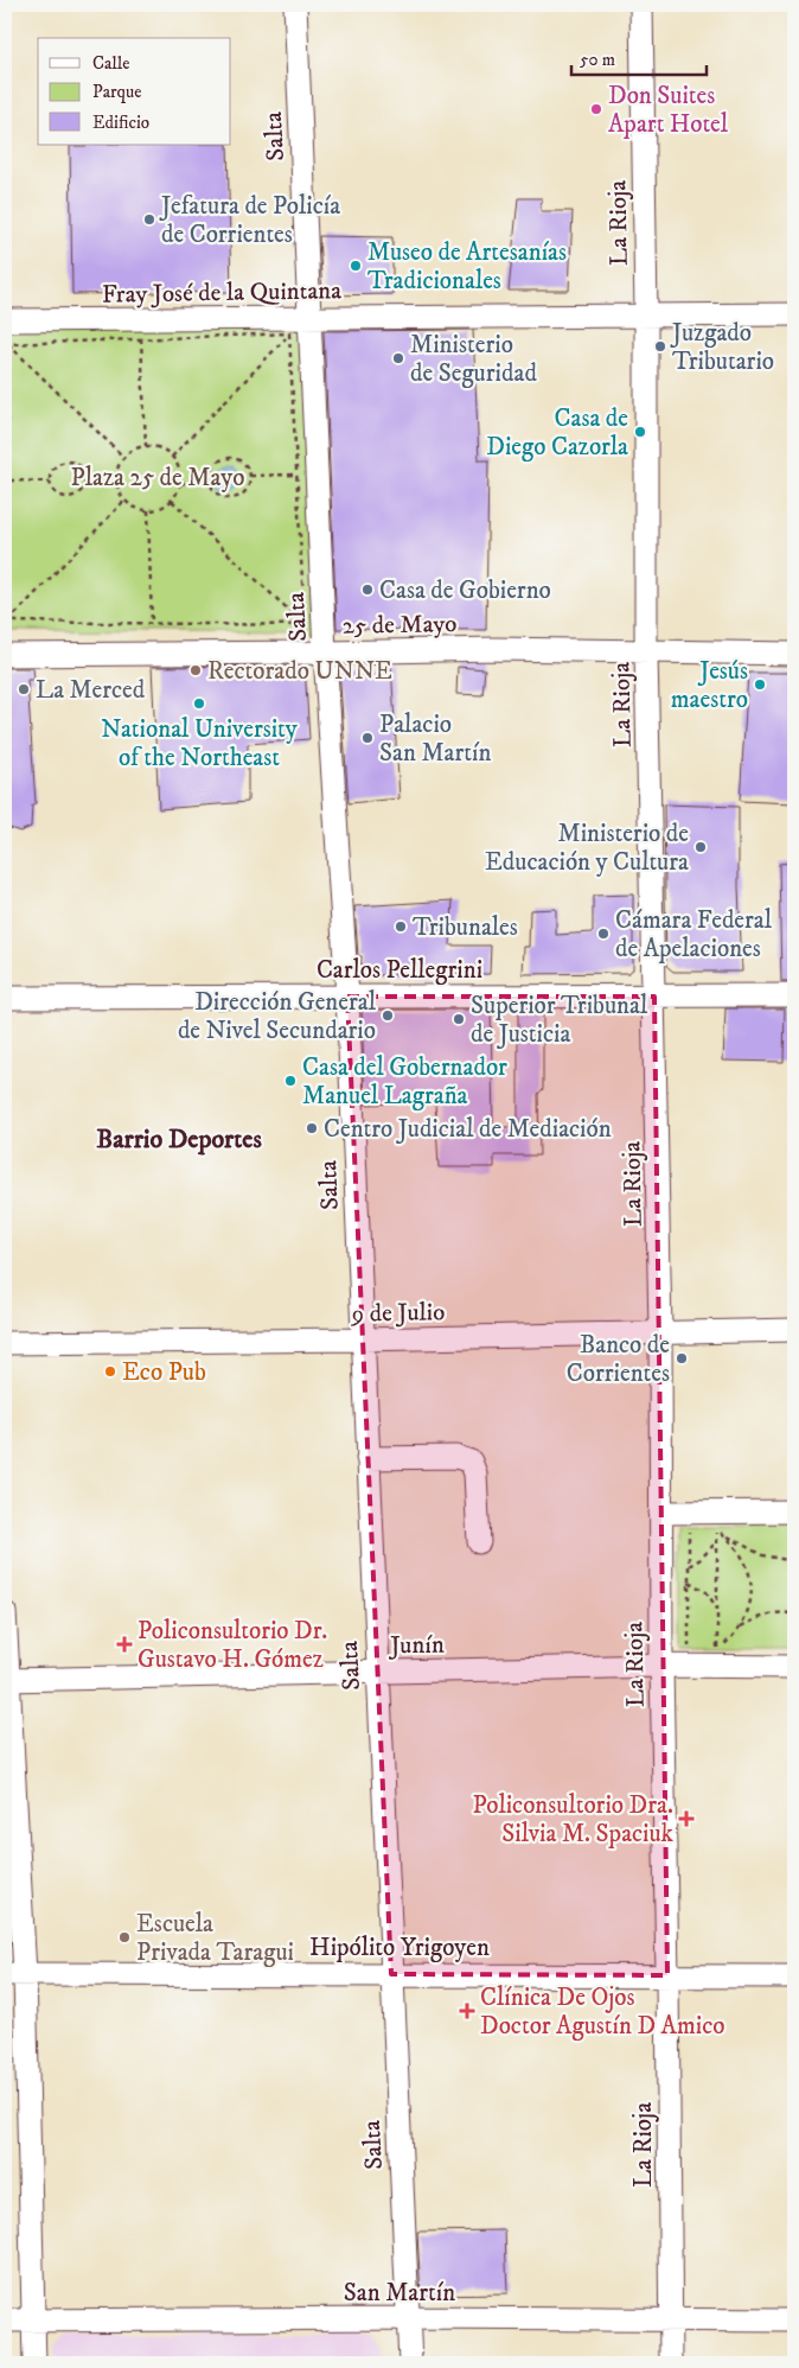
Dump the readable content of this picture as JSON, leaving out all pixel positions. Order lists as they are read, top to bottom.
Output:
{
  "streets": {
    "street": [
      "Salta",
      "La Rioja",
      "Fray José de la Quintana",
      "25 de Mayo",
      "Carlos Pellegrini",
      "9 de Julio",
      "Junín",
      "Hipólito Yrigoyen",
      "San Martín"
    ]
  },
  "crossings": [
    ["Salta", "Fray José de la Quintana"],
    ["Salta", "25 de Mayo"],
    ["Salta", "Carlos Pellegrini"],
    ["Salta", "9 de Julio"],
    ["Salta", "Junín"],
    ["Salta", "Hipólito Yrigoyen"],
    ["Salta", "San Martín"],
    ["La Rioja", "Fray José de la Quintana"],
    ["La Rioja", "25 de Mayo"],
    ["La Rioja", "Carlos Pellegrini"],
    ["La Rioja", "9 de Julio"],
    ["La Rioja", "Junín"],
    ["La Rioja", "Hipólito Yrigoyen"],
    ["La Rioja", "San Martín"]
  ],
  "districts": ["Barrio Deportes"],
  "parks": ["Plaza 25 de Mayo"],
  "places": {
    "other": [
      "Don Suites Apart Hotel",
      "Jefatura de Policía de Corrientes",
      "Museo de Artesanías Tradicionales",
      "Juzgado Tributario",
      "Ministerio de Seguridad",
      "Casa de Diego Cazorla",
      "Casa de Gobierno",
      "Rectorado UNNE",
      "Jesús maestro",
      "La Merced",
      "National University of the Northeast",
      "Palacio San Martín",
      "Ministerio de Educación y Cultura",
      "Tribunales",
      "Cámara Federal de Apelaciones",
      "Dirección General de Nivel Secundario",
      "Superior Tribunal de Justicia",
      "Casa del Gobernador Manuel Lagraña",
      "Centro Judicial de Mediación",
      "Banco de Corrientes",
      "Eco Pub",
      "Escuela Privada Taragui"
    ],
    "health": ["Policonsultorio Dr. Gustavo H. Gómez", "Policonsultorio Dra. Silvia M. Spaciuk", "Clínica De Ojos Doctor Agustín D Amico"]
  },
  "legend": ["Calle", "Parque", "Edificio"],
  "scale_bar": "50 m"
}
